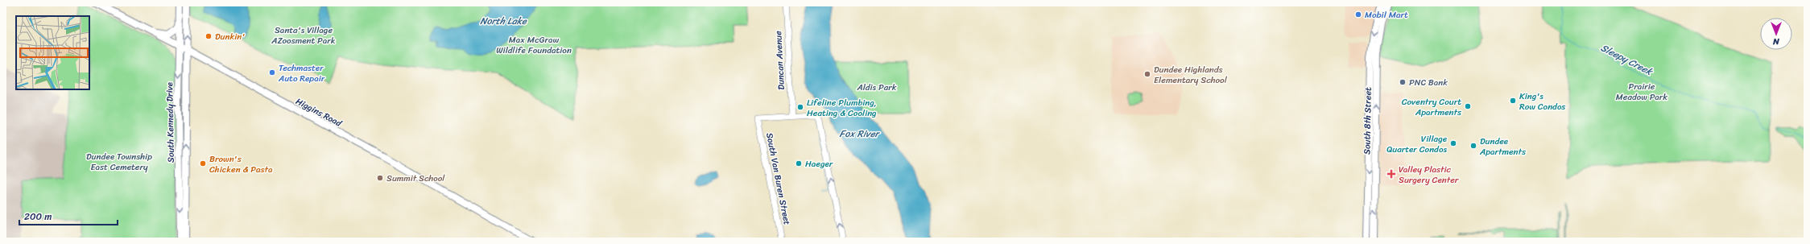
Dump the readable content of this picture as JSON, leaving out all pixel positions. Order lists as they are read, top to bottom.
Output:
{
  "streets": {
    "main road": ["Higgins Road", "South 8th Street", "South Kennedy Drive"],
    "street": ["Duncan Avenue", "South Van Buren Street"]
  },
  "crossings": [
    ["Duncan Avenue", "South Van Buren Street"],
    ["Higgins Road", "South Kennedy Drive"]
  ],
  "water": ["North Lake", "Sleepy Creek", "Fox River"],
  "parks": [
    "Santa's Village AZoosment Park",
    "Max McGraw Wildlife Foundation",
    "Prairie Meadow Park",
    "Aldis Park",
    "Dundee Township East Cemetery"
  ],
  "places": {
    "other": [
      "Mobil Mart",
      "Dunkin'",
      "Techmaster Auto Repair",
      "Dundee Highlands Elementary School",
      "PNC Bank",
      "King's Row Condos",
      "Coventry Court Apartments",
      "Lifeline Plumbing, Heating & Cooling",
      "Village Quarter Condos",
      "Dundee Apartments",
      "Brown's Chicken & Pasta",
      "Haeger",
      "Summit School"
    ],
    "health": ["Valley Plastic Surgery Center"]
  },
  "scale_bar": "200 m",
  "north": "bottom"
}
